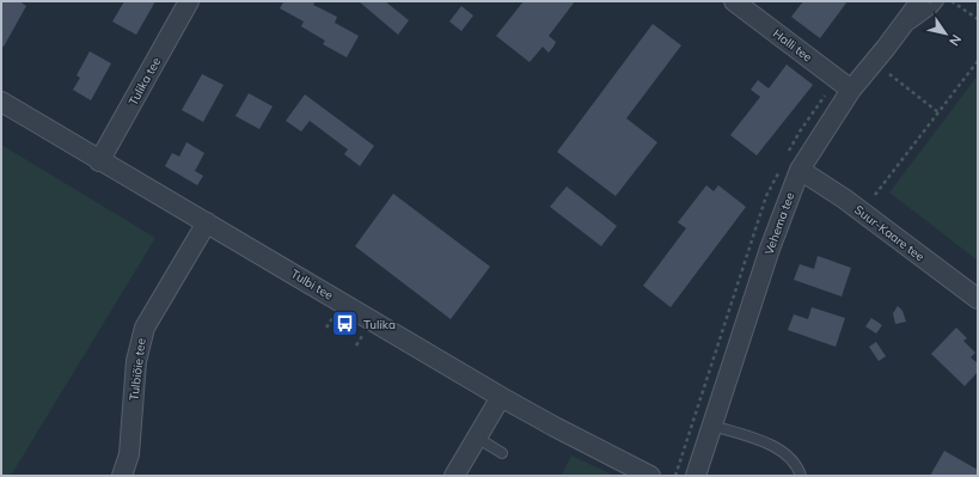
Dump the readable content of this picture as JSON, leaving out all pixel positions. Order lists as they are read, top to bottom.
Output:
{
  "streets": {
    "street": [
      "Halli tee",
      "Tulika tee",
      "Vehema tee",
      "Suur-Kaare tee",
      "Tulbi tee",
      "Tulbiõie tee"
    ]
  },
  "crossings": [
    ["Halli tee", "Vehema tee"],
    ["Tulika tee", "Tulbi tee"],
    ["Vehema tee", "Suur-Kaare tee"],
    ["Tulbi tee", "Tulbiõie tee"]
  ],
  "places": {
    "bus stop": ["Tulika"]
  },
  "north": "bottom right"
}
